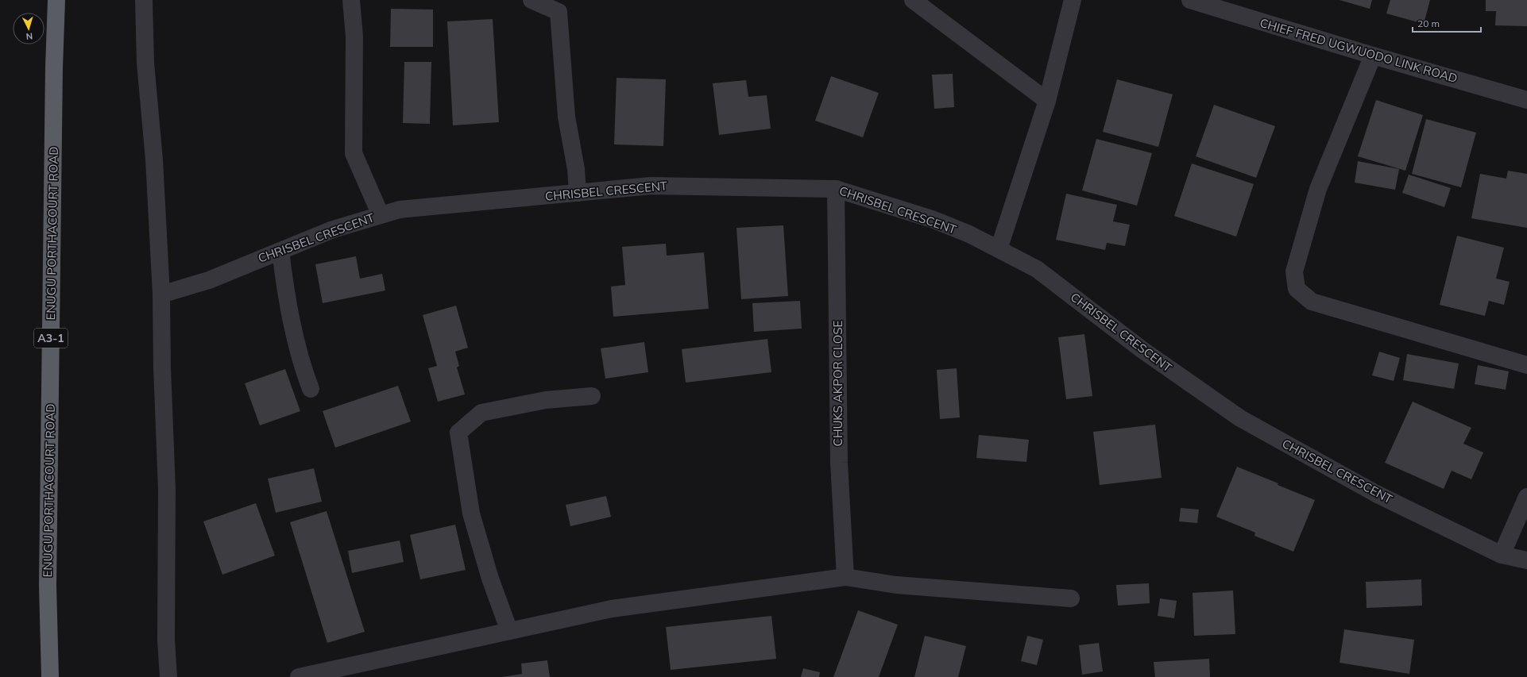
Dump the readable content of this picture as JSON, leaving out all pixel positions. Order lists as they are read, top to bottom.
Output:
{
  "streets": {
    "highway": ["ENUGU PORTHACOURT ROAD", "A3-1"],
    "street": ["CHIEF FRED UGWUODO LINK ROAD", "CHRISBEL CRESCENT", "CHUKS AKPOR CLOSE"]
  },
  "crossings": [
    ["CHRISBEL CRESCENT", "CHUKS AKPOR CLOSE"]
  ],
  "scale_bar": "20 m",
  "north": "bottom"
}
